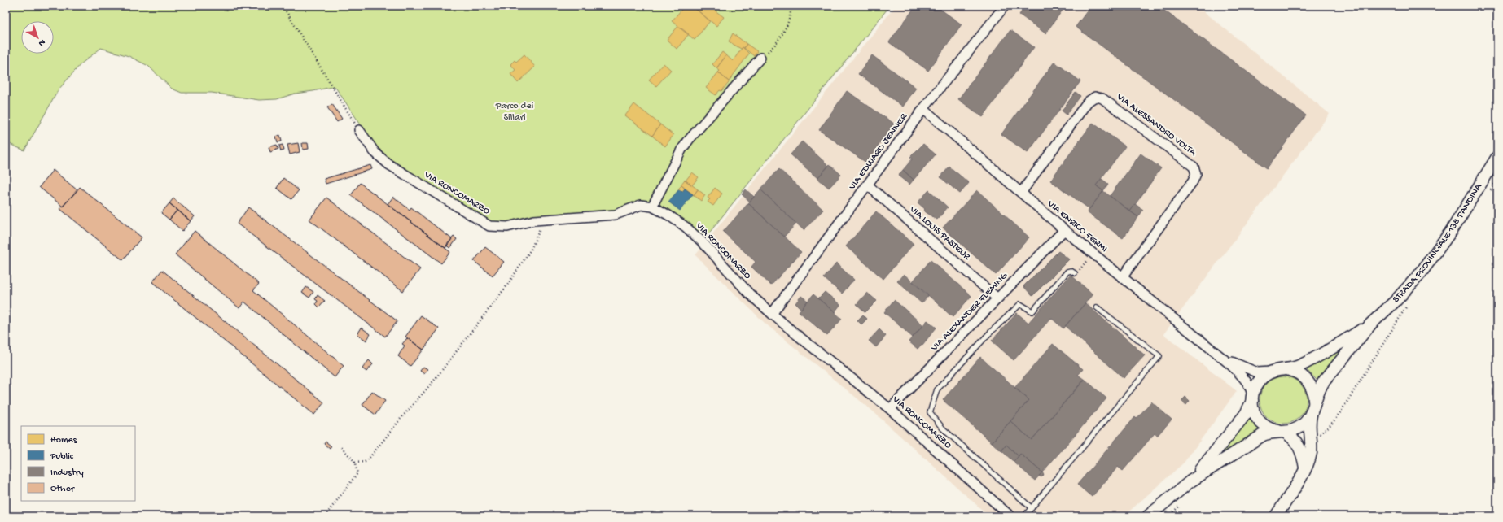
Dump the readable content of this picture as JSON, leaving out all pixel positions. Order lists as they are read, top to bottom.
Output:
{
  "streets": {
    "street": [
      "VIA ALESSANDRO VOLTA",
      "VIA EDWARD JENNER",
      "VIA RONCOMARZO",
      "VIA ENRICO FERMI",
      "VIA LOUIS PASTEUR",
      "STRADA PROVINCIALE 138 PANDINA",
      "VIA ALEXANDER FLEMING"
    ]
  },
  "crossings": [
    ["VIA ALESSANDRO VOLTA", "VIA ENRICO FERMI"],
    ["VIA EDWARD JENNER", "VIA RONCOMARZO"],
    ["VIA EDWARD JENNER", "VIA ENRICO FERMI"],
    ["VIA EDWARD JENNER", "VIA LOUIS PASTEUR"],
    ["VIA RONCOMARZO", "VIA ALEXANDER FLEMING"],
    ["VIA ENRICO FERMI", "VIA ALEXANDER FLEMING"],
    ["VIA LOUIS PASTEUR", "VIA ALEXANDER FLEMING"]
  ],
  "parks": ["Parco dei Sillari"],
  "legend": [
    "Homes",
    "Public",
    "Industry",
    "Other"
  ],
  "north": "bottom right"
}
